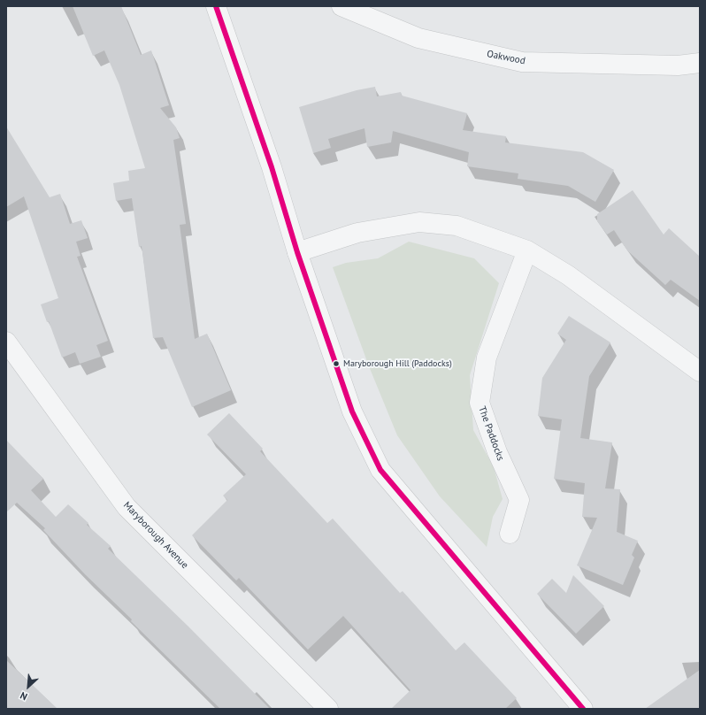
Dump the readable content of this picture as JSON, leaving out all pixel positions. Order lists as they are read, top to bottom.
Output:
{
  "streets": {
    "street": ["Oakwood", "The Paddocks", "Maryborough Avenue"]
  },
  "places": ["Maryborough Hill (Paddocks)"],
  "north": "bottom left"
}
